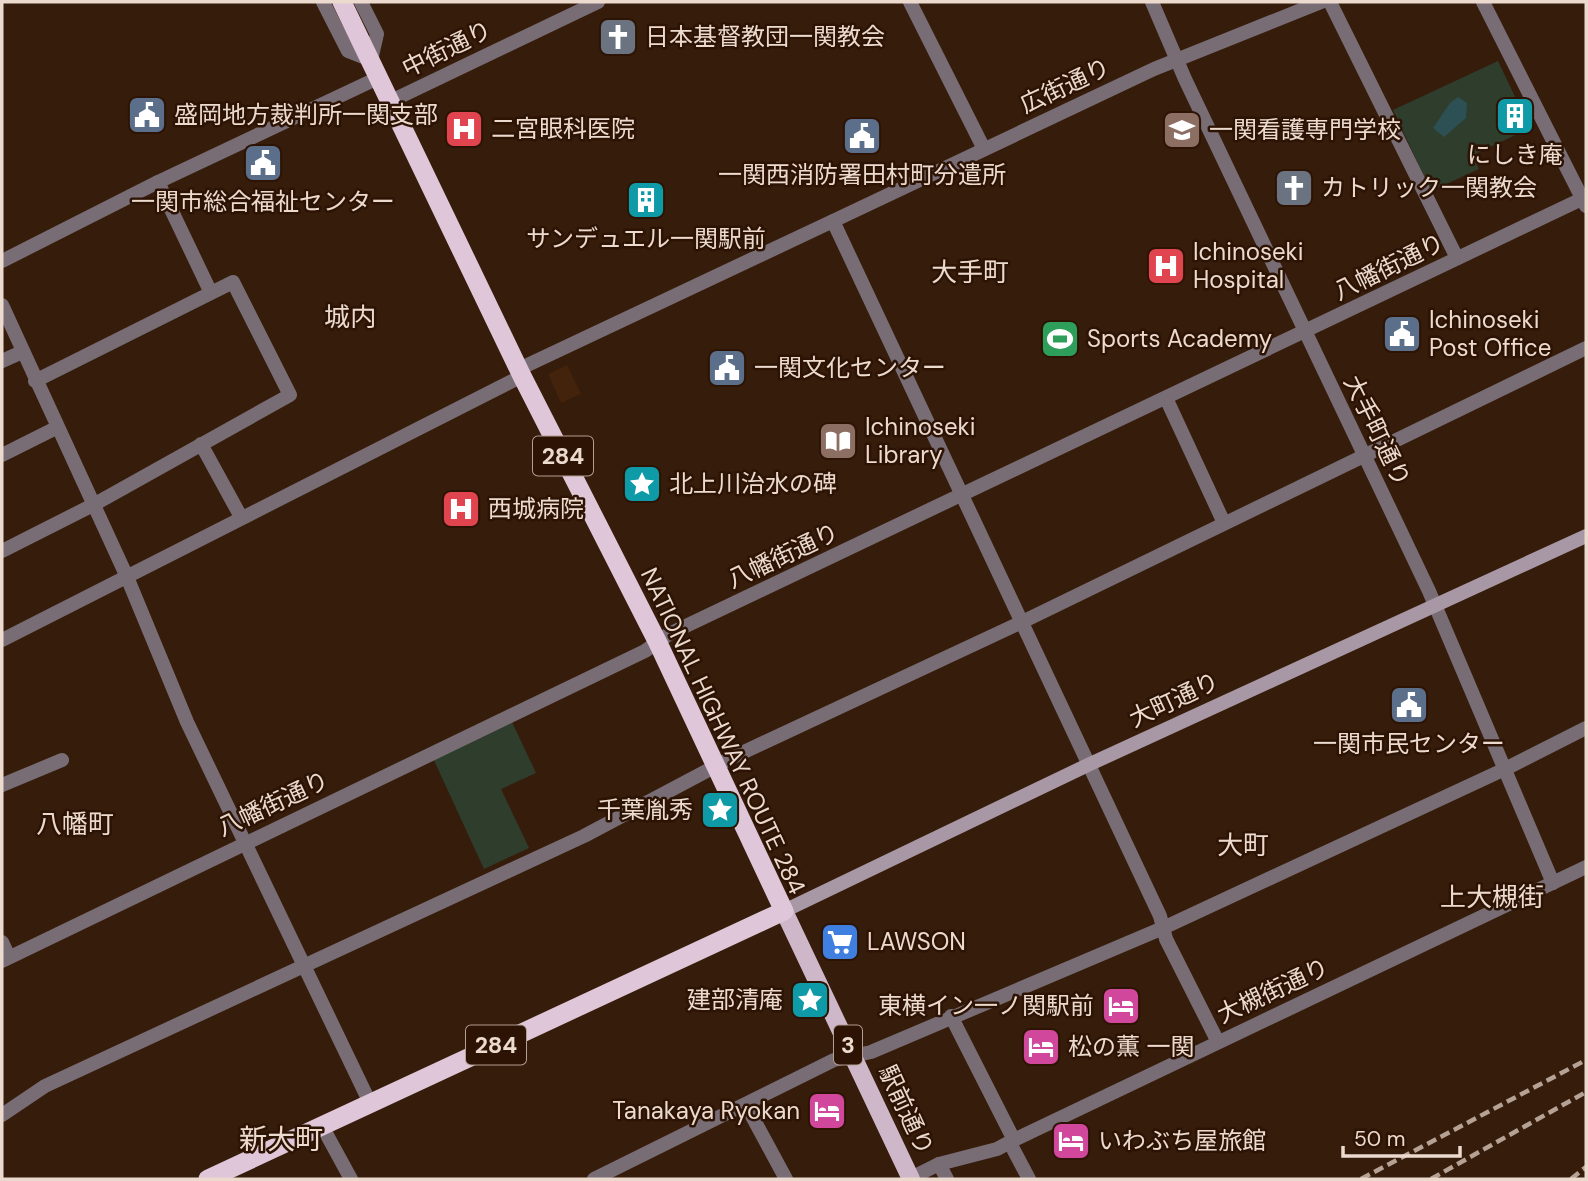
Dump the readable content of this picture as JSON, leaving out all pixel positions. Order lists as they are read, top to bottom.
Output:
{
  "streets": {
    "highway": ["284", "NATIONAL HIGHWAY ROUTE 284"],
    "main road": ["大町通り", "3", "駅前通り"],
    "street": [
      "中街通り",
      "広街通り",
      "八幡街通り",
      "大手町通り",
      "大槻街通り"
    ]
  },
  "crossings": [
    ["中街通り", "NATIONAL HIGHWAY ROUTE 284"],
    ["広街通り", "大手町通り"],
    ["広街通り", "NATIONAL HIGHWAY ROUTE 284"],
    ["八幡街通り", "大手町通り"],
    ["八幡街通り", "NATIONAL HIGHWAY ROUTE 284"],
    ["大手町通り", "大町通り"],
    ["大手町通り", "大槻街通り"],
    ["大町通り", "NATIONAL HIGHWAY ROUTE 284"],
    ["大町通り", "駅前通り"],
    ["NATIONAL HIGHWAY ROUTE 284", "駅前通り"],
    ["大槻街通り", "駅前通り"]
  ],
  "districts": [
    "大手町",
    "城内",
    "八幡町",
    "大町",
    "上大槻街",
    "新大町"
  ],
  "places": {
    "church": ["日本基督教団一関教会", "カトリック一関教会"],
    "public building": [
      "盛岡地方裁判所一関支部",
      "一関西消防署田村町分遣所",
      "一関市総合福祉センター",
      "Ichinoseki Post Office",
      "一関文化センター",
      "一関市民センター"
    ],
    "building": ["にしき庵", "サンデュエル一関駅前"],
    "hospital": ["二宮眼科医院", "Ichinoseki Hospital", "西城病院"],
    "school or university": ["一関看護専門学校"],
    "sports": ["Sports Academy"],
    "library": ["Ichinoseki Library"],
    "place": ["北上川治水の碑", "千葉胤秀", "建部清庵"],
    "supermarket": ["LAWSON"],
    "hotel": [
      "東横イン一ノ関駅前",
      "松の薫 一関",
      "Tanakaya Ryokan",
      "いわぶち屋旅館"
    ]
  },
  "scale_bar": "50 m"
}
